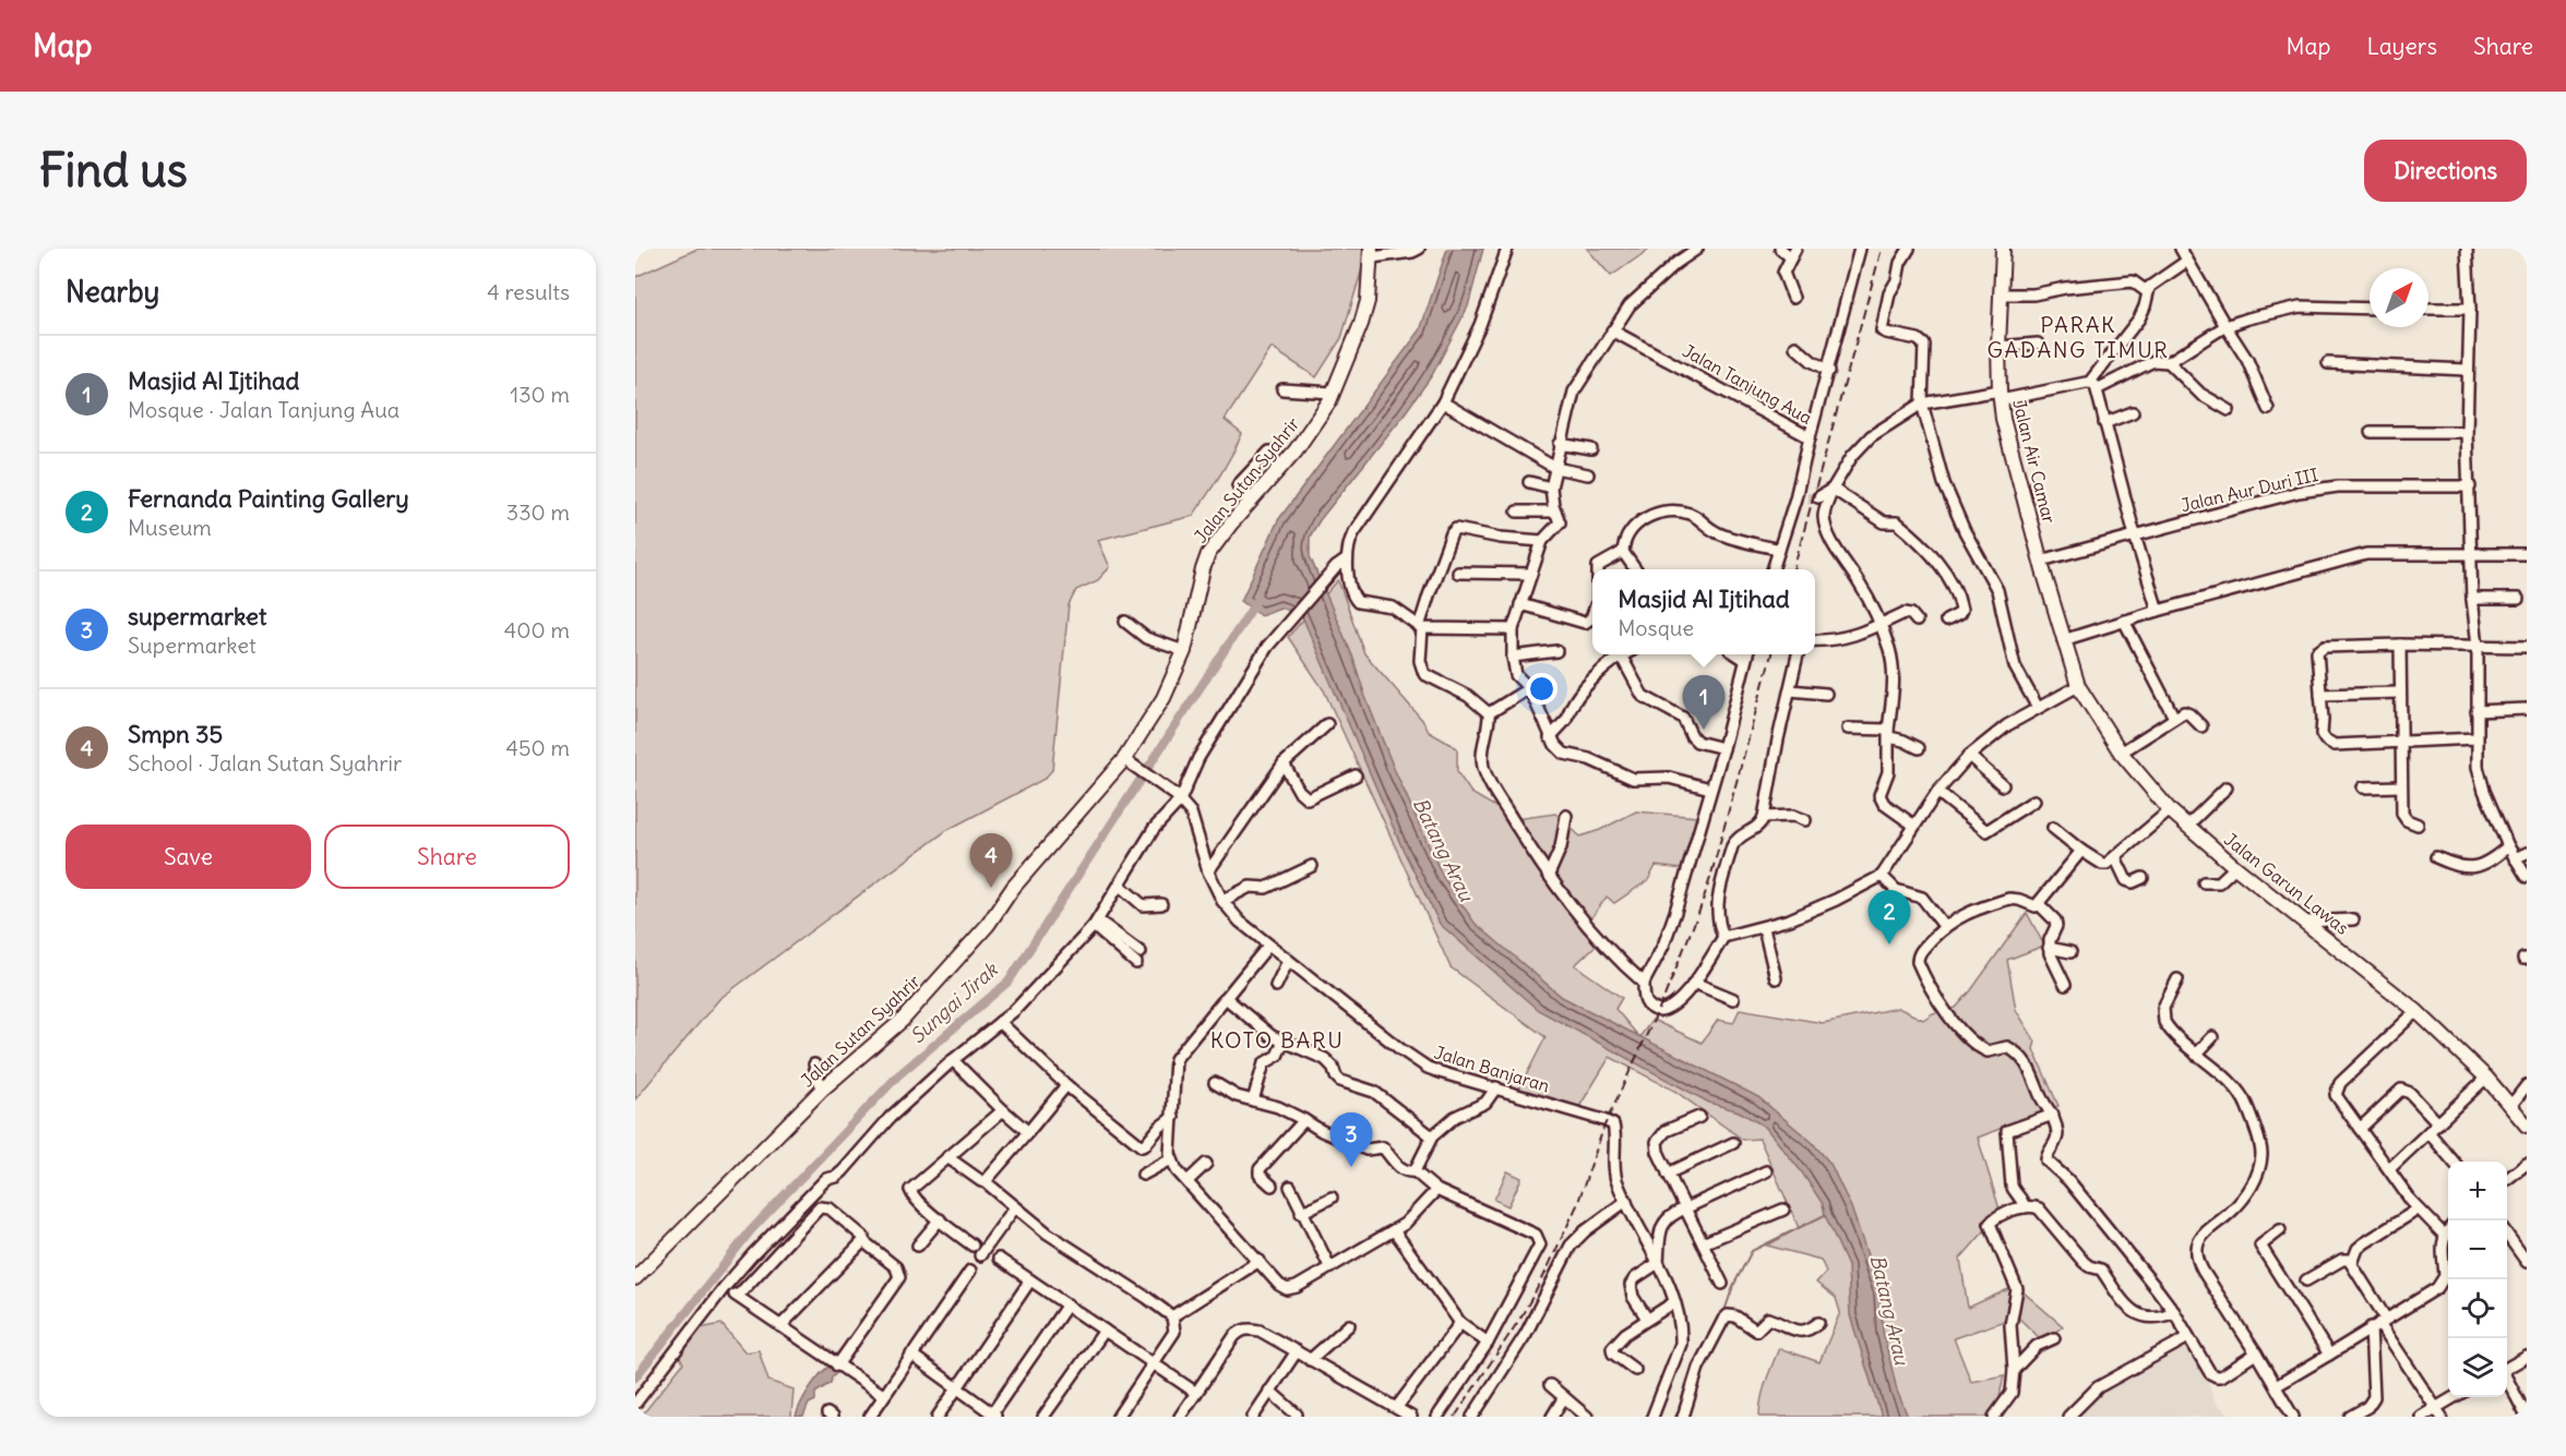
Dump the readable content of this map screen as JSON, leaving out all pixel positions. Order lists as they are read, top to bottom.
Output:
{
  "streets": {
    "main road": ["Jalan Air Camar", "Jalan Sutan Syahrir", "Jalan Garun Lawas"],
    "street": ["Jalan Tanjung Aua", "Jalan Aur Duri III", "Jalan Banjaran"]
  },
  "crossings": [
    ["Jalan Air Camar", "Jalan Aur Duri III"],
    ["Jalan Air Camar", "Jalan Garun Lawas"]
  ],
  "districts": ["PARAK GADANG TIMUR", "KOTO BARU"],
  "water": ["Batang Arau", "Sungai Jirak"],
  "north": "top right",
  "page": {
    "header": "Map",
    "nav": ["Map", "Layers", "Share"],
    "buttons": [
      "Directions",
      ["Save", "Share"]
    ],
    "title": "Find us",
    "heading": ["Nearby", "4 results"],
    "list": [
      {
        "mark": "1",
        "name": "Masjid Al Ijtihad",
        "note": "Mosque · Jalan Tanjung Aua",
        "value": "130 m"
      },
      {
        "mark": "2",
        "name": "Fernanda Painting Gallery",
        "note": "Museum",
        "value": "330 m"
      },
      {
        "mark": "3",
        "name": "supermarket",
        "note": "Supermarket",
        "value": "400 m"
      },
      {
        "mark": "4",
        "name": "Smpn 35",
        "note": "School · Jalan Sutan Syahrir",
        "value": "450 m"
      }
    ],
    "popup": ["Masjid Al Ijtihad", "Mosque"],
    "pins": [
      "1",
      "4",
      "2",
      "3"
    ],
    "map_buttons": ["+", "−"]
  }
}
